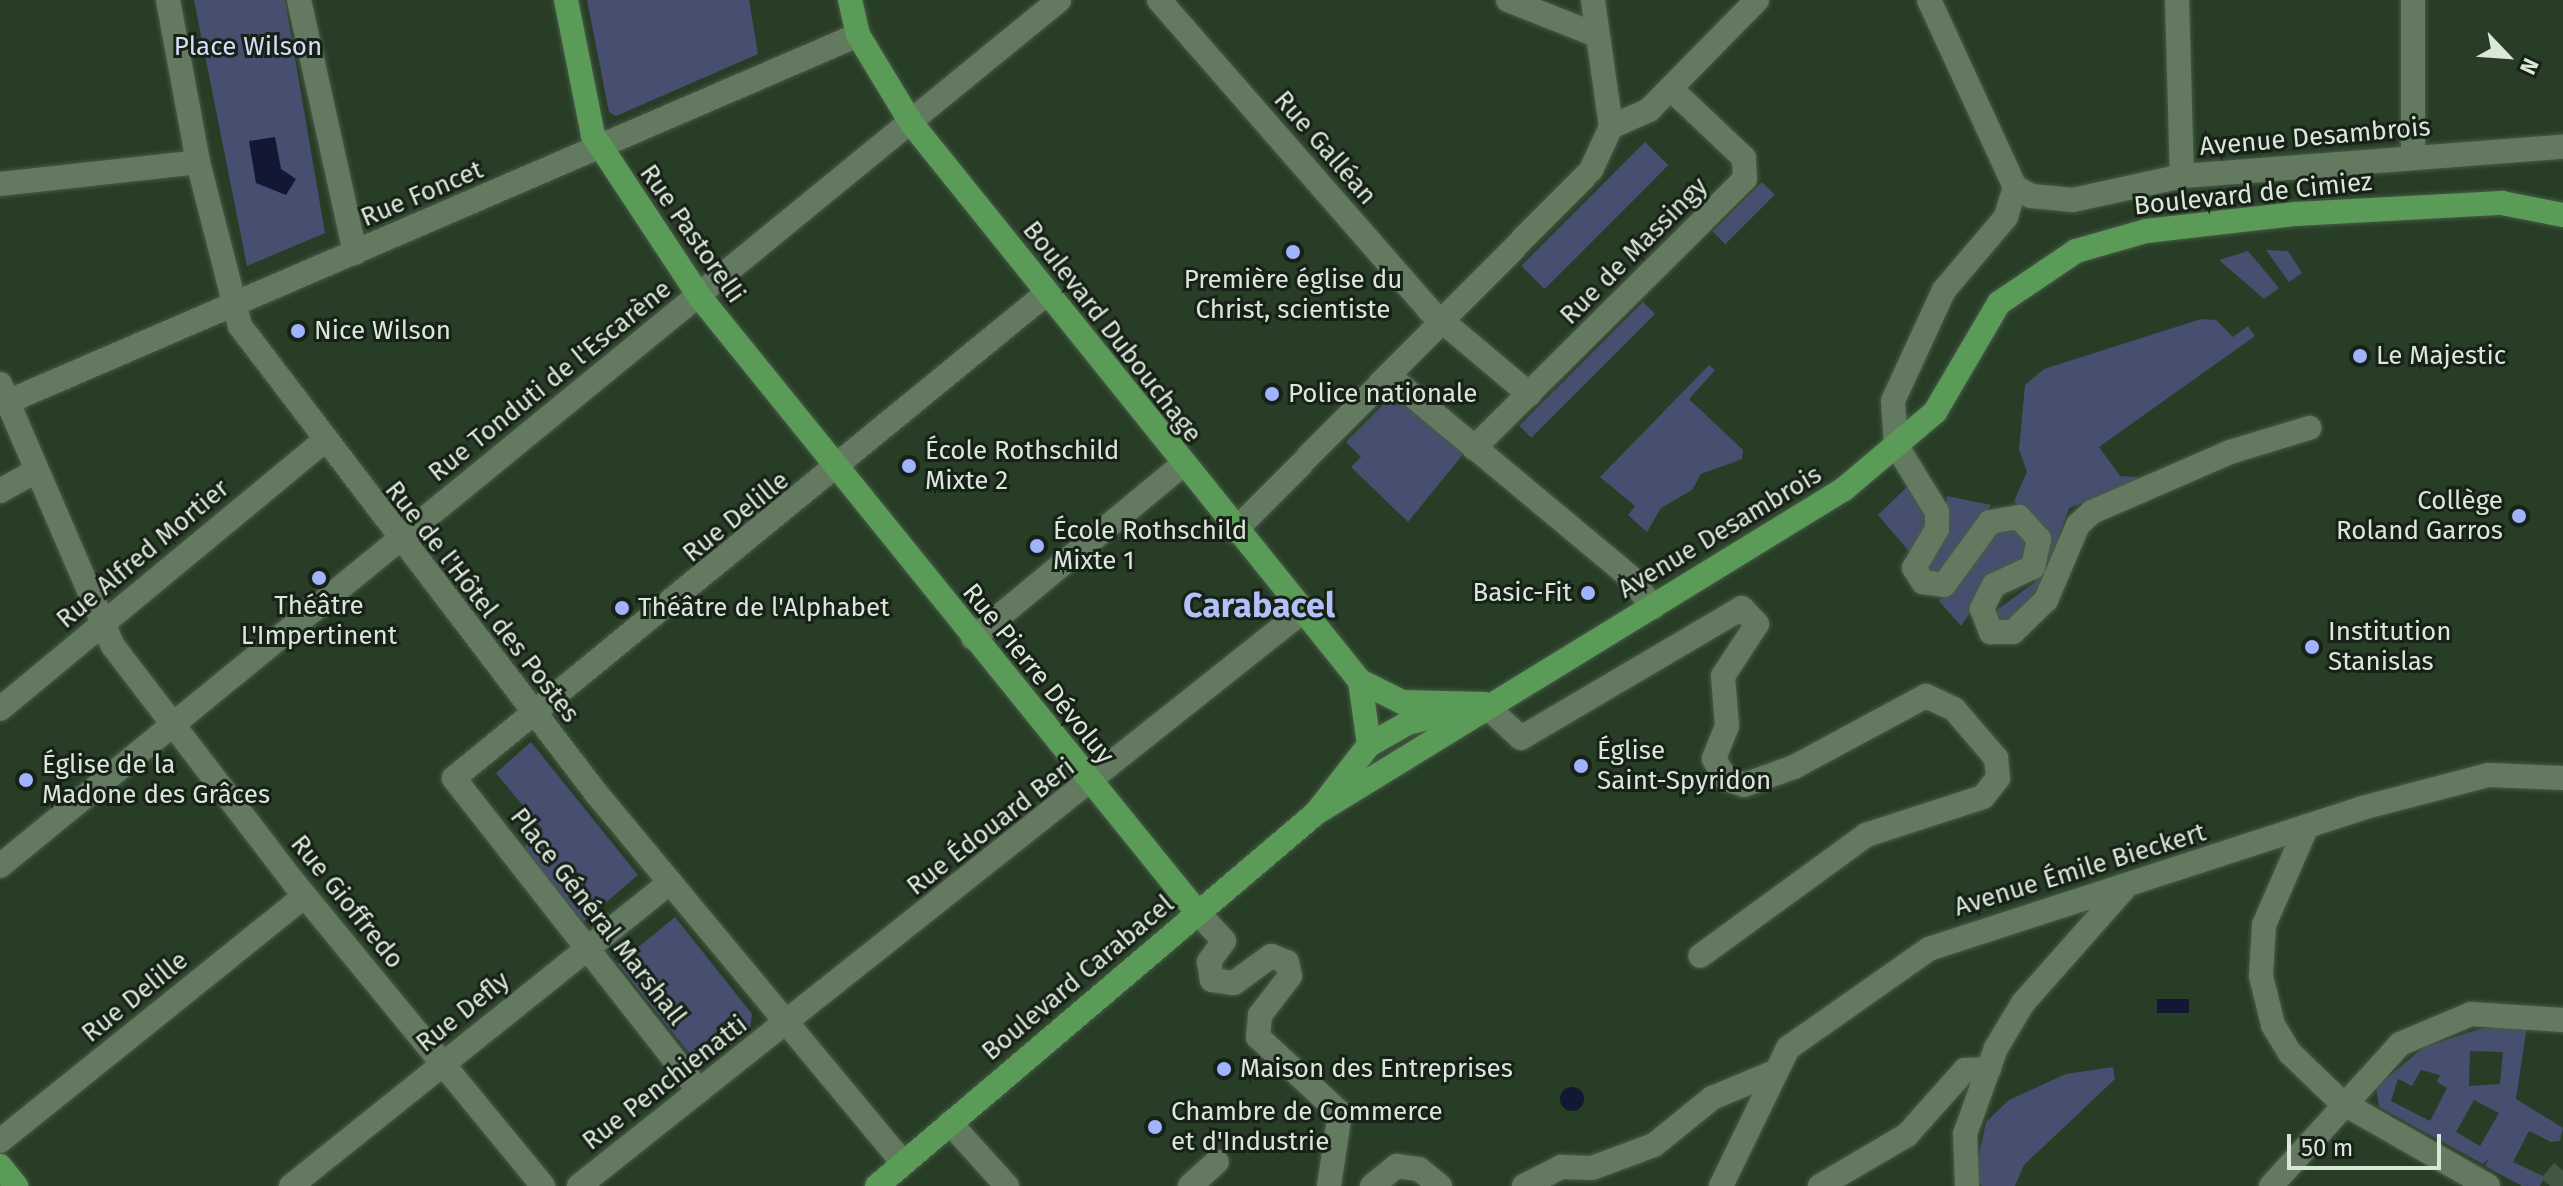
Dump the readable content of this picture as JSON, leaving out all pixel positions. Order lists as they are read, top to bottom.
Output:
{
  "streets": {
    "main road": [
      "Avenue Desambrois",
      "Boulevard de Cimiez",
      "Rue Pastorelli",
      "Boulevard Dubouchage",
      "Rue Pierre Dévoluy",
      "Boulevard Carabacel"
    ],
    "street": [
      "Rue Galléan",
      "Rue Foncet",
      "Rue de Massingy",
      "Rue Tonduti de l'Escarène",
      "Rue Delille",
      "Rue Alfred Mortier",
      "Rue de l'Hôtel des Postes",
      "Rue Édouard Beri",
      "Avenue Émile Bieckert",
      "Rue Gioffredo",
      "Place Général Marshall",
      "Rue Defly",
      "Rue Penchienatti"
    ]
  },
  "crossings": [
    ["Avenue Desambrois", "Boulevard de Cimiez"],
    ["Avenue Desambrois", "Boulevard Carabacel"],
    ["Rue Galléan", "Rue de Massingy"],
    ["Rue Foncet", "Rue Pastorelli"],
    ["Rue Foncet", "Boulevard Dubouchage"],
    ["Rue Foncet", "Rue de l'Hôtel des Postes"],
    ["Rue Foncet", "Rue Gioffredo"],
    ["Rue Pastorelli", "Rue Tonduti de l'Escarène"],
    ["Rue Pastorelli", "Rue Delille"],
    ["Rue Pastorelli", "Rue Pierre Dévoluy"],
    ["Boulevard Dubouchage", "Rue Tonduti de l'Escarène"],
    ["Boulevard Dubouchage", "Rue Delille"],
    ["Boulevard Dubouchage", "Rue Édouard Beri"],
    ["Rue Tonduti de l'Escarène", "Rue de l'Hôtel des Postes"],
    ["Rue Tonduti de l'Escarène", "Rue Gioffredo"],
    ["Rue Delille", "Rue de l'Hôtel des Postes"],
    ["Rue Delille", "Rue Pierre Dévoluy"],
    ["Rue Delille", "Rue Gioffredo"],
    ["Rue Delille", "Place Général Marshall"],
    ["Rue Alfred Mortier", "Rue de l'Hôtel des Postes"],
    ["Rue Alfred Mortier", "Rue Gioffredo"],
    ["Rue de l'Hôtel des Postes", "Rue Édouard Beri"],
    ["Rue de l'Hôtel des Postes", "Boulevard Carabacel"],
    ["Rue de l'Hôtel des Postes", "Rue Defly"],
    ["Rue de l'Hôtel des Postes", "Rue Penchienatti"],
    ["Rue Pierre Dévoluy", "Rue Édouard Beri"],
    ["Rue Pierre Dévoluy", "Boulevard Carabacel"],
    ["Rue Édouard Beri", "Rue Penchienatti"],
    ["Rue Gioffredo", "Rue Defly"],
    ["Place Général Marshall", "Rue Defly"],
    ["Place Général Marshall", "Rue Penchienatti"]
  ],
  "districts": ["Carabacel"],
  "parks": ["Place Wilson"],
  "places": [
    "Première église du Christ, scientiste",
    "Nice Wilson",
    "Le Majestic",
    "Police nationale",
    "École Rothschild Mixte 2",
    "Collège Roland Garros",
    "École Rothschild Mixte 1",
    "Théâtre L'Impertinent",
    "Basic-Fit",
    "Théâtre de l'Alphabet",
    "Institution Stanislas",
    "Église Saint-Spyridon",
    "Église de la Madone des Grâces",
    "Maison des Entreprises",
    "Chambre de Commerce et d'Industrie"
  ],
  "scale_bar": "50 m",
  "north": "bottom right"
}
